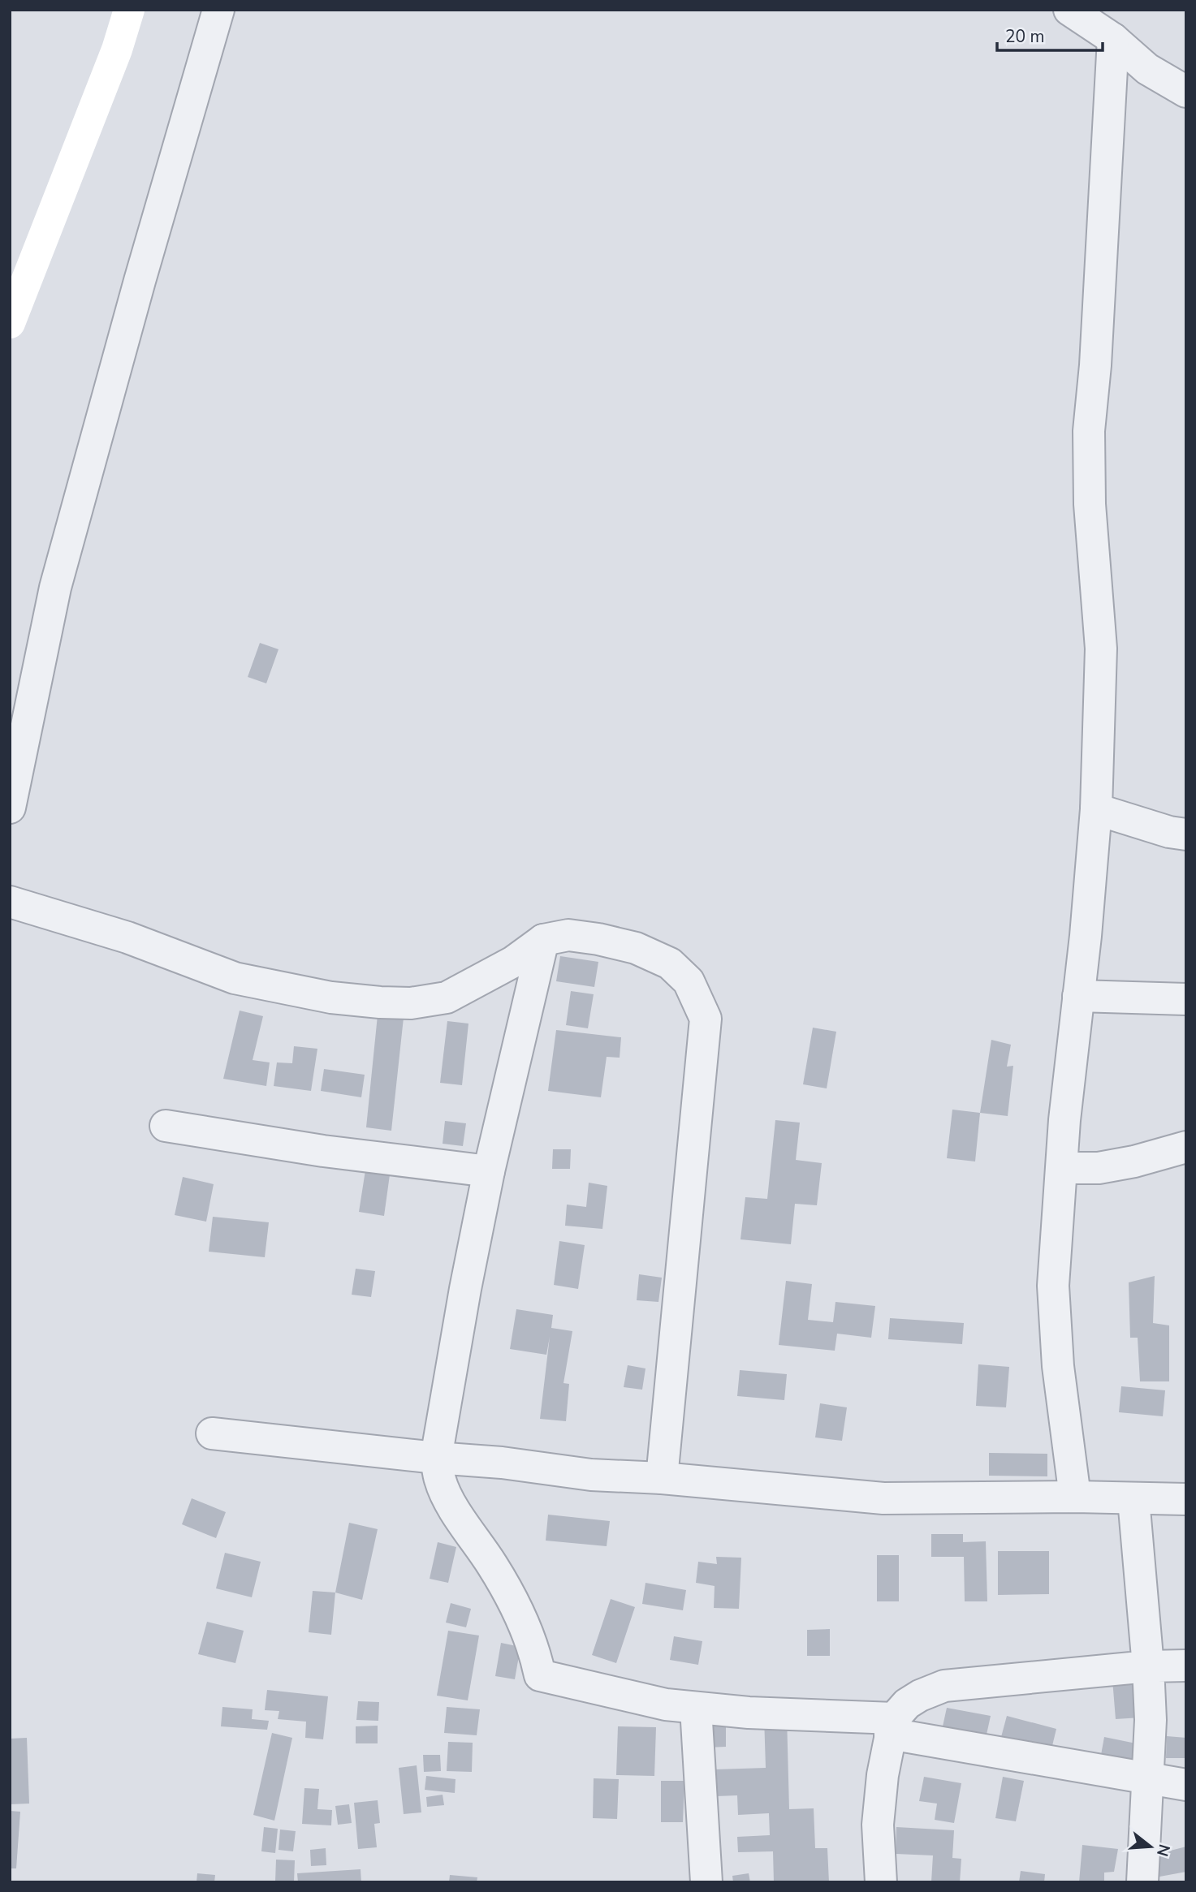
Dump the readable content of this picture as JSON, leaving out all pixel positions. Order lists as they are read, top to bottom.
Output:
{
  "scale_bar": "20 m",
  "north": "right"
}
